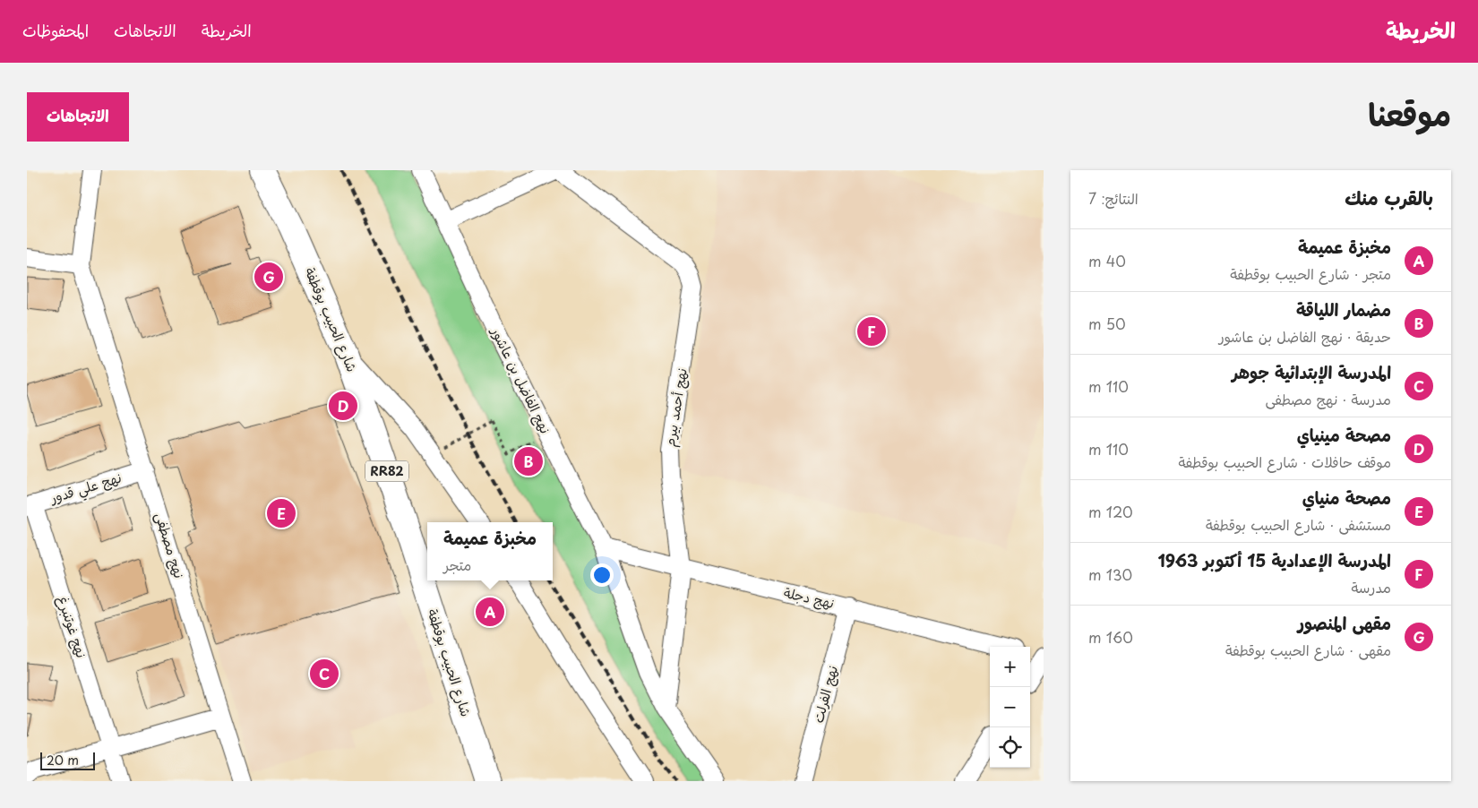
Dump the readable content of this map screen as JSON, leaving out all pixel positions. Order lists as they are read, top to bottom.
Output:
{
  "streets": {
    "main road": ["شارع الحبيب بوقطفة", "RR82"],
    "street": [
      "نهج الفاضل بن عاشور",
      "نهج أحمد بيرم",
      "نهج علي قدور",
      "نهج مصطفى",
      "نهج دجلة",
      "نهج غوتنبرغ",
      "نهج الفرلت"
    ]
  },
  "crossings": [
    ["نهج الفاضل بن عاشور", "نهج أحمد بيرم"],
    ["نهج الفاضل بن عاشور", "نهج دجلة"],
    ["نهج أحمد بيرم", "نهج دجلة"],
    ["نهج علي قدور", "نهج مصطفى"],
    ["نهج علي قدور", "نهج غوتنبرغ"],
    ["نهج دجلة", "نهج الفرلت"]
  ],
  "scale_bar": "20 m",
  "page": {
    "header": "الخريطة",
    "nav": ["الخريطة", "الاتجاهات", "المحفوظات"],
    "title": "موقعنا",
    "buttons": "الاتجاهات",
    "heading": ["بالقرب منك", "النتائج: 7"],
    "list": [
      {
        "mark": "A",
        "name": "مخبزة عميمة",
        "note": "متجر · شارع الحبيب بوقطفة",
        "value": "40 m"
      },
      {
        "mark": "B",
        "name": "مضمار اللياقة",
        "note": "حديقة · نهج الفاضل بن عاشور",
        "value": "50 m"
      },
      {
        "mark": "C",
        "name": "المدرسة الإبتدائية جوهر",
        "note": "مدرسة · نهج مصطفى",
        "value": "110 m"
      },
      {
        "mark": "D",
        "name": "مصحة مينياي",
        "note": "موقف حافلات · شارع الحبيب بوقطفة",
        "value": "110 m"
      },
      {
        "mark": "E",
        "name": "مصحة منياي",
        "note": "مستشفى · شارع الحبيب بوقطفة",
        "value": "120 m"
      },
      {
        "mark": "F",
        "name": "المدرسة الإعدادية 15 أكتوبر 1963",
        "note": "مدرسة",
        "value": "130 m"
      },
      {
        "mark": "G",
        "name": "مقهى المنصور",
        "note": "مقهى · شارع الحبيب بوقطفة",
        "value": "160 m"
      }
    ],
    "pins": [
      "G",
      "F",
      "D",
      "B",
      "E",
      "A",
      "C"
    ],
    "popup": ["مخبزة عميمة", "متجر"],
    "map_buttons": ["+", "−"],
    "scale": "20 m"
  }
}
